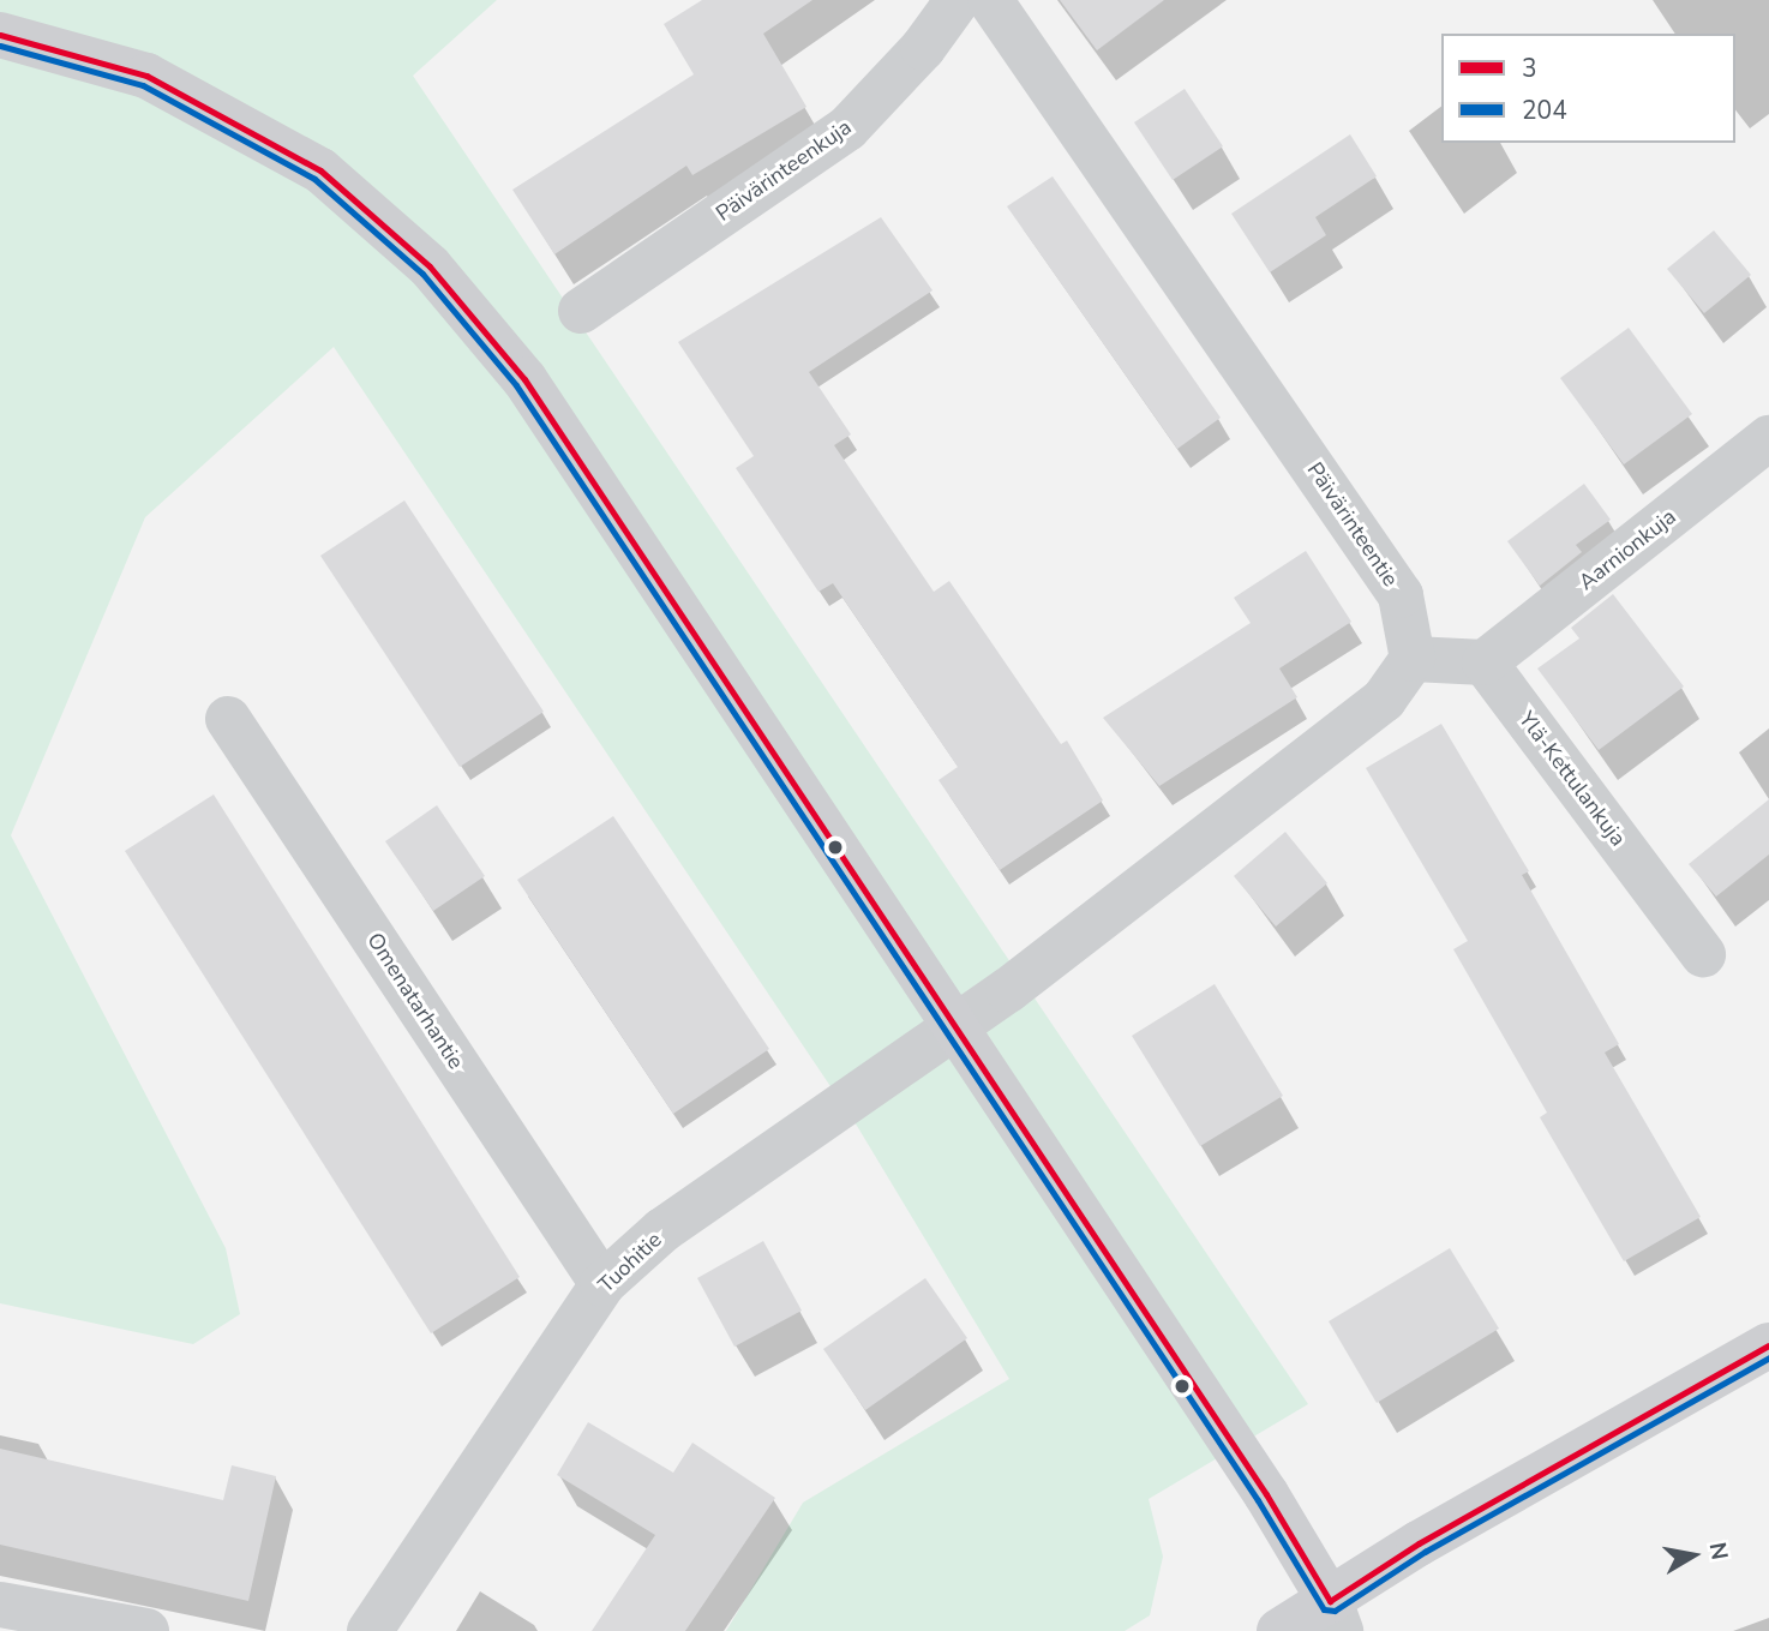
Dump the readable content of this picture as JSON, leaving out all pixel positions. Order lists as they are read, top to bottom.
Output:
{
  "streets": {
    "street": [
      "Päivärinteenkuja",
      "Päivärinteentie",
      "Aarnionkuja",
      "Ylä-Kettulankuja",
      "Omenatarhantie",
      "Tuohitie"
    ]
  },
  "crossings": [
    ["Aarnionkuja", "Ylä-Kettulankuja"],
    ["Omenatarhantie", "Tuohitie"]
  ],
  "lines": ["transit line 3", "transit line 204"],
  "legend": ["3", "204"],
  "north": "right"
}
